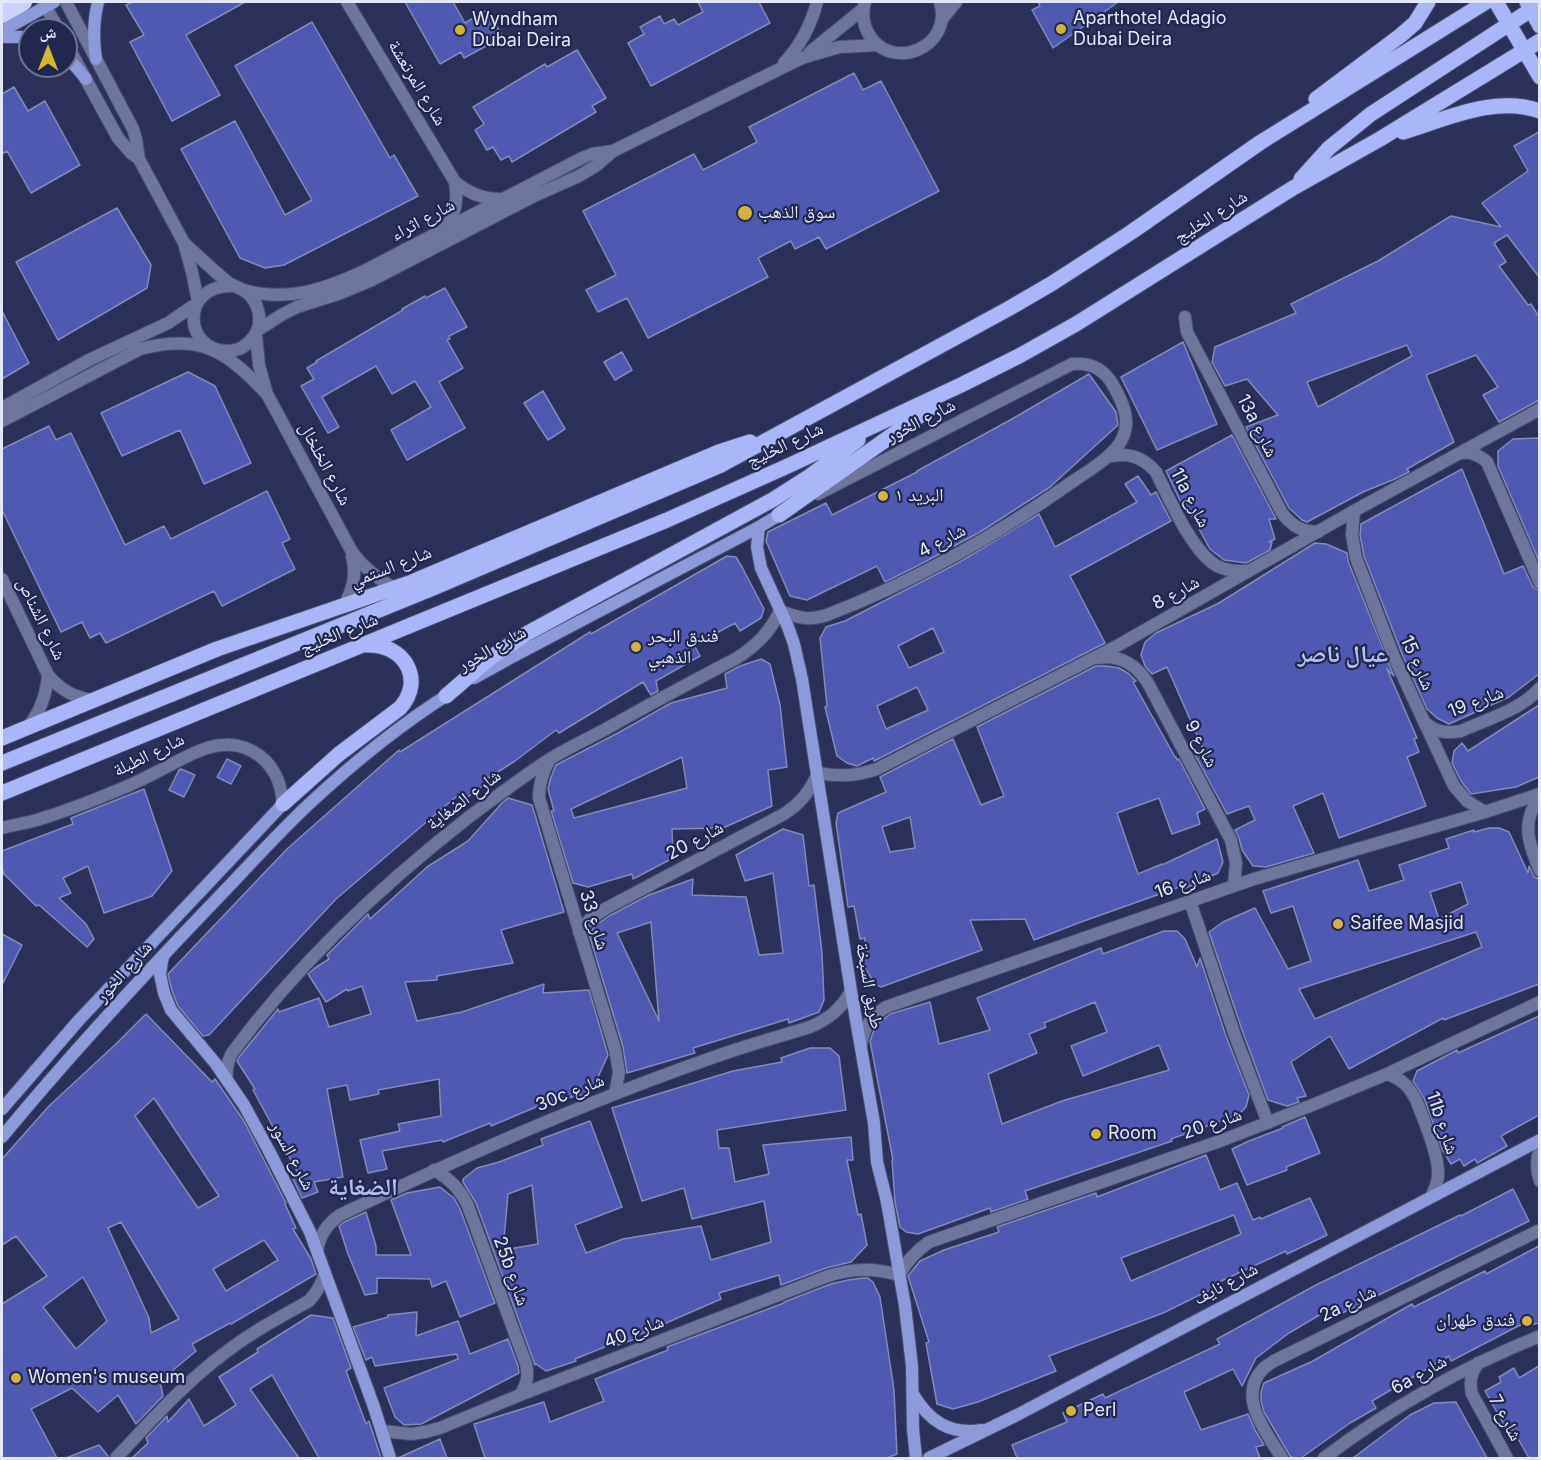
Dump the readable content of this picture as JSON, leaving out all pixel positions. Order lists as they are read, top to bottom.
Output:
{
  "streets": {
    "main road": ["شارع الخليج", "شارع الستمي"],
    "street": [
      "شارع المرتعشة",
      "شارع اثراء",
      "شارع الخور",
      "13a شارع",
      "شارع الخلخال",
      "11a شارع",
      "شارع 4",
      "شارع 8",
      "شارع الشناص",
      "شارع 15",
      "شارع 19",
      "شارع 9",
      "شارع الطبلة",
      "شارع الضغاية",
      "شارع 20",
      "شارع 16",
      "شارع 33",
      "طريق السبخة",
      "30c شارع",
      "11b شارع",
      "شارع السور",
      "25b شارع",
      "شارع نايف",
      "2a شارع",
      "شارع 40",
      "6a شارع",
      "شارع 7"
    ]
  },
  "crossings": [
    ["شارع المرتعشة", "شارع اثراء"],
    ["شارع الخليج", "شارع الستمي"],
    ["شارع اثراء", "شارع الخلخال"],
    ["شارع الخور", "11a شارع"],
    ["شارع الخور", "شارع 4"],
    ["شارع الخور", "شارع الطبلة"],
    ["شارع الخور", "طريق السبخة"],
    ["شارع الخور", "شارع السور"],
    ["13a شارع", "شارع 8"],
    ["شارع الخلخال", "شارع الستمي"],
    ["11a شارع", "شارع 4"],
    ["11a شارع", "شارع 8"],
    ["شارع 4", "شارع الضغاية"],
    ["شارع 4", "طريق السبخة"],
    ["شارع الستمي", "شارع الشناص"],
    ["شارع 8", "شارع 15"],
    ["شارع 8", "شارع 9"],
    ["شارع 8", "شارع 20"],
    ["شارع 8", "طريق السبخة"],
    ["شارع 15", "شارع 19"],
    ["شارع 15", "شارع 16"],
    ["شارع 9", "شارع 16"],
    ["شارع الضغاية", "شارع 33"],
    ["شارع الضغاية", "طريق السبخة"],
    ["شارع الضغاية", "شارع السور"],
    ["شارع 20", "شارع 33"],
    ["شارع 20", "طريق السبخة"],
    ["شارع 20", "11b شارع"],
    ["شارع 20", "شارع 40"],
    ["شارع 16", "طريق السبخة"],
    ["شارع 33", "30c شارع"],
    ["طريق السبخة", "30c شارع"],
    ["طريق السبخة", "شارع 40"],
    ["30c شارع", "شارع السور"],
    ["30c شارع", "25b شارع"],
    ["11b شارع", "شارع نايف"],
    ["شارع السور", "شارع 40"],
    ["25b شارع", "شارع 40"],
    ["6a شارع", "شارع 7"]
  ],
  "districts": ["عيال ناصر", "الضغاية"],
  "places": [
    "Aparthotel Adagio Dubai Deira",
    "Wyndham Dubai Deira",
    "سوق الذهب",
    "البريد ١",
    "فندق البحر الذهبي",
    "Saifee Masjid",
    "Room",
    "فندق طهران",
    "Women's museum",
    "Perl"
  ],
  "north": "top"
}
